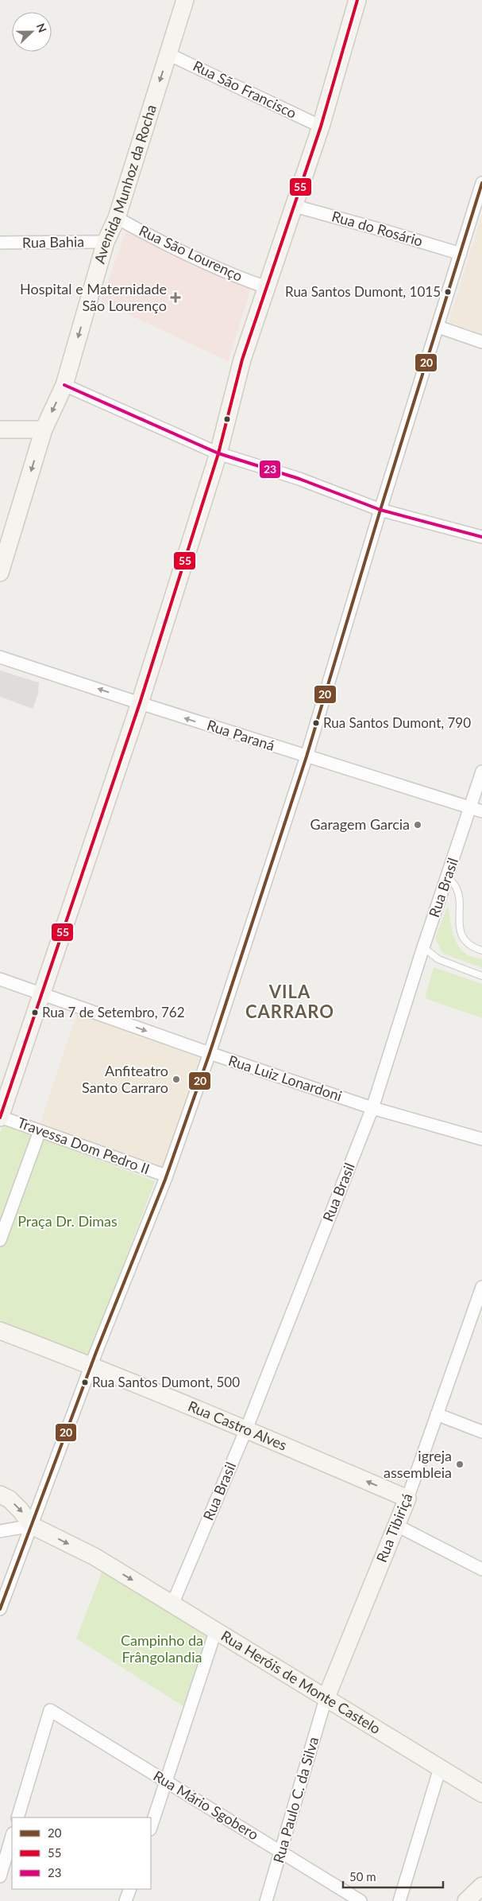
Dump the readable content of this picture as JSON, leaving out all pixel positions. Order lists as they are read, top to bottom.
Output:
{
  "streets": {
    "main road": [
      "Avenida Munhoz da Rocha",
      "Rua Castro Alves",
      "Rua Tibiriçá",
      "Rua Heróis de Monte Castelo"
    ],
    "street": [
      "Rua São Francisco",
      "Rua do Rosário",
      "Rua Bahia",
      "Rua São Lourenço",
      "Rua Paraná",
      "Rua Brasil",
      "Rua Luiz Lonardoni",
      "Travessa Dom Pedro II",
      "Rua Paulo C. da Silva",
      "Rua Mário Sgobero"
    ]
  },
  "crossings": [
    ["Rua São Francisco", "Avenida Munhoz da Rocha"],
    ["Avenida Munhoz da Rocha", "Rua Bahia"],
    ["Avenida Munhoz da Rocha", "Rua São Lourenço"],
    ["Rua Paraná", "Rua Brasil"],
    ["Rua Brasil", "Rua Luiz Lonardoni"],
    ["Rua Brasil", "Rua Castro Alves"],
    ["Rua Brasil", "Rua Heróis de Monte Castelo"],
    ["Rua Castro Alves", "Rua Tibiriçá"],
    ["Rua Tibiriçá", "Rua Heróis de Monte Castelo"],
    ["Rua Tibiriçá", "Rua Paulo C. da Silva"],
    ["Rua Heróis de Monte Castelo", "Rua Paulo C. da Silva"],
    ["Rua Paulo C. da Silva", "Rua Mário Sgobero"]
  ],
  "one_way": [
    "Avenida Munhoz da Rocha",
    "Rua Paraná",
    "Rua Luiz Lonardoni",
    "Rua Castro Alves",
    "Rua Heróis de Monte Castelo"
  ],
  "districts": ["VILA CARRARO"],
  "parks": ["Praça Dr. Dimas", "Campinho da Frângolandia"],
  "places": {
    "other": [
      "Rua Santos Dumont, 1015",
      "Rua Santos Dumont, 790",
      "Garagem Garcia",
      "Rua 7 de Setembro, 762",
      "Anfiteatro Santo Carraro",
      "Rua Santos Dumont, 500",
      "igreja assembleia"
    ],
    "health": ["Hospital e Maternidade São Lourenço"]
  },
  "lines": ["transit line 55", "transit line 20", "transit line 23"],
  "legend": ["20", "55", "23"],
  "scale_bar": "50 m",
  "north": "right"
}
